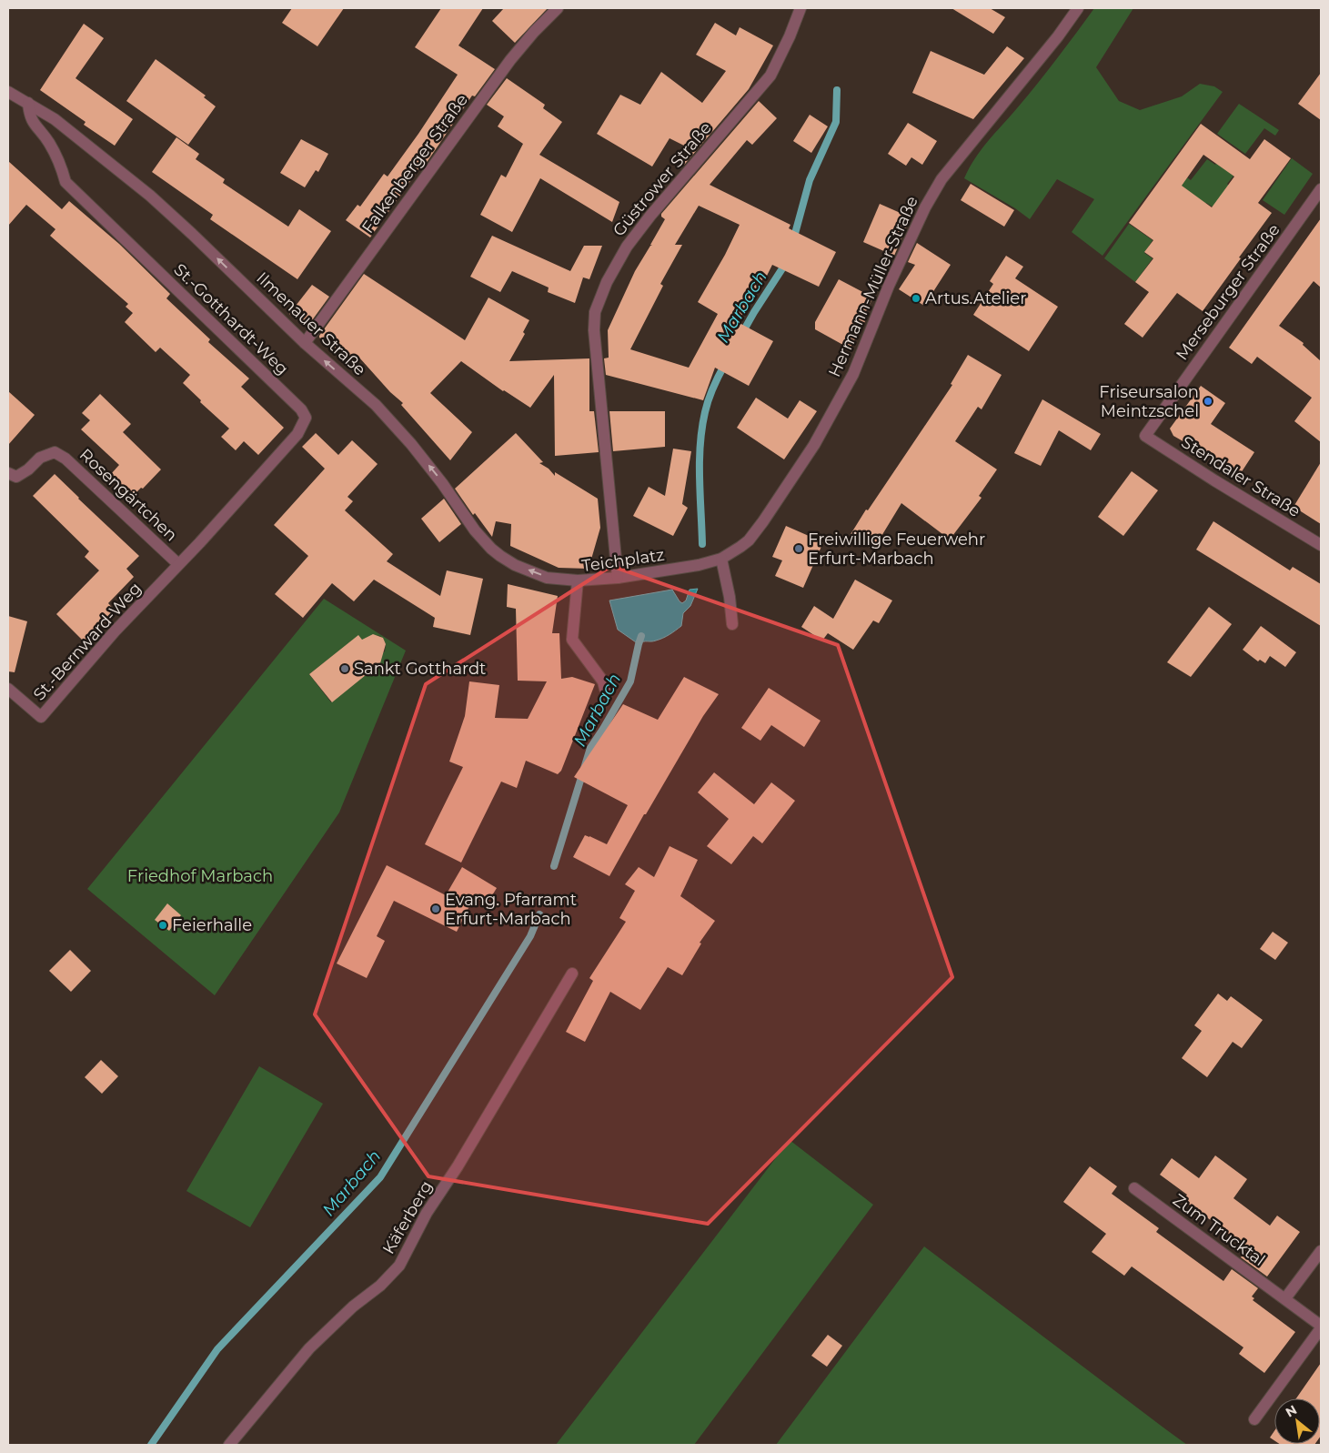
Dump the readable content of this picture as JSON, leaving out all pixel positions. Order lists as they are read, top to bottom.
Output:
{
  "streets": {
    "street": [
      "Falkenberger Straße",
      "Güstrower Straße",
      "Hermann-Müller-Straße",
      "Merseburger Straße",
      "St.-Gotthardt-Weg",
      "Ilmenauer Straße",
      "Stendaler Straße",
      "Rosengärtchen",
      "Teichplatz",
      "St.-Bernward-Weg",
      "Käferberg",
      "Zum Trucktal"
    ]
  },
  "crossings": [
    ["Falkenberger Straße", "Ilmenauer Straße"],
    ["Güstrower Straße", "Teichplatz"],
    ["Hermann-Müller-Straße", "Teichplatz"],
    ["Merseburger Straße", "Stendaler Straße"],
    ["St.-Gotthardt-Weg", "Ilmenauer Straße"],
    ["St.-Gotthardt-Weg", "St.-Bernward-Weg"],
    ["Ilmenauer Straße", "Teichplatz"],
    ["Rosengärtchen", "St.-Bernward-Weg"]
  ],
  "one_way": ["Ilmenauer Straße"],
  "water": ["Marbach"],
  "parks": ["Friedhof Marbach"],
  "places": [
    "Artus.Atelier",
    "Friseursalon Meintzschel",
    "Freiwillige Feuerwehr Erfurt-Marbach",
    "Sankt Gotthardt",
    "Evang. Pfarramt Erfurt-Marbach",
    "Feierhalle"
  ],
  "north": "top left"
}
